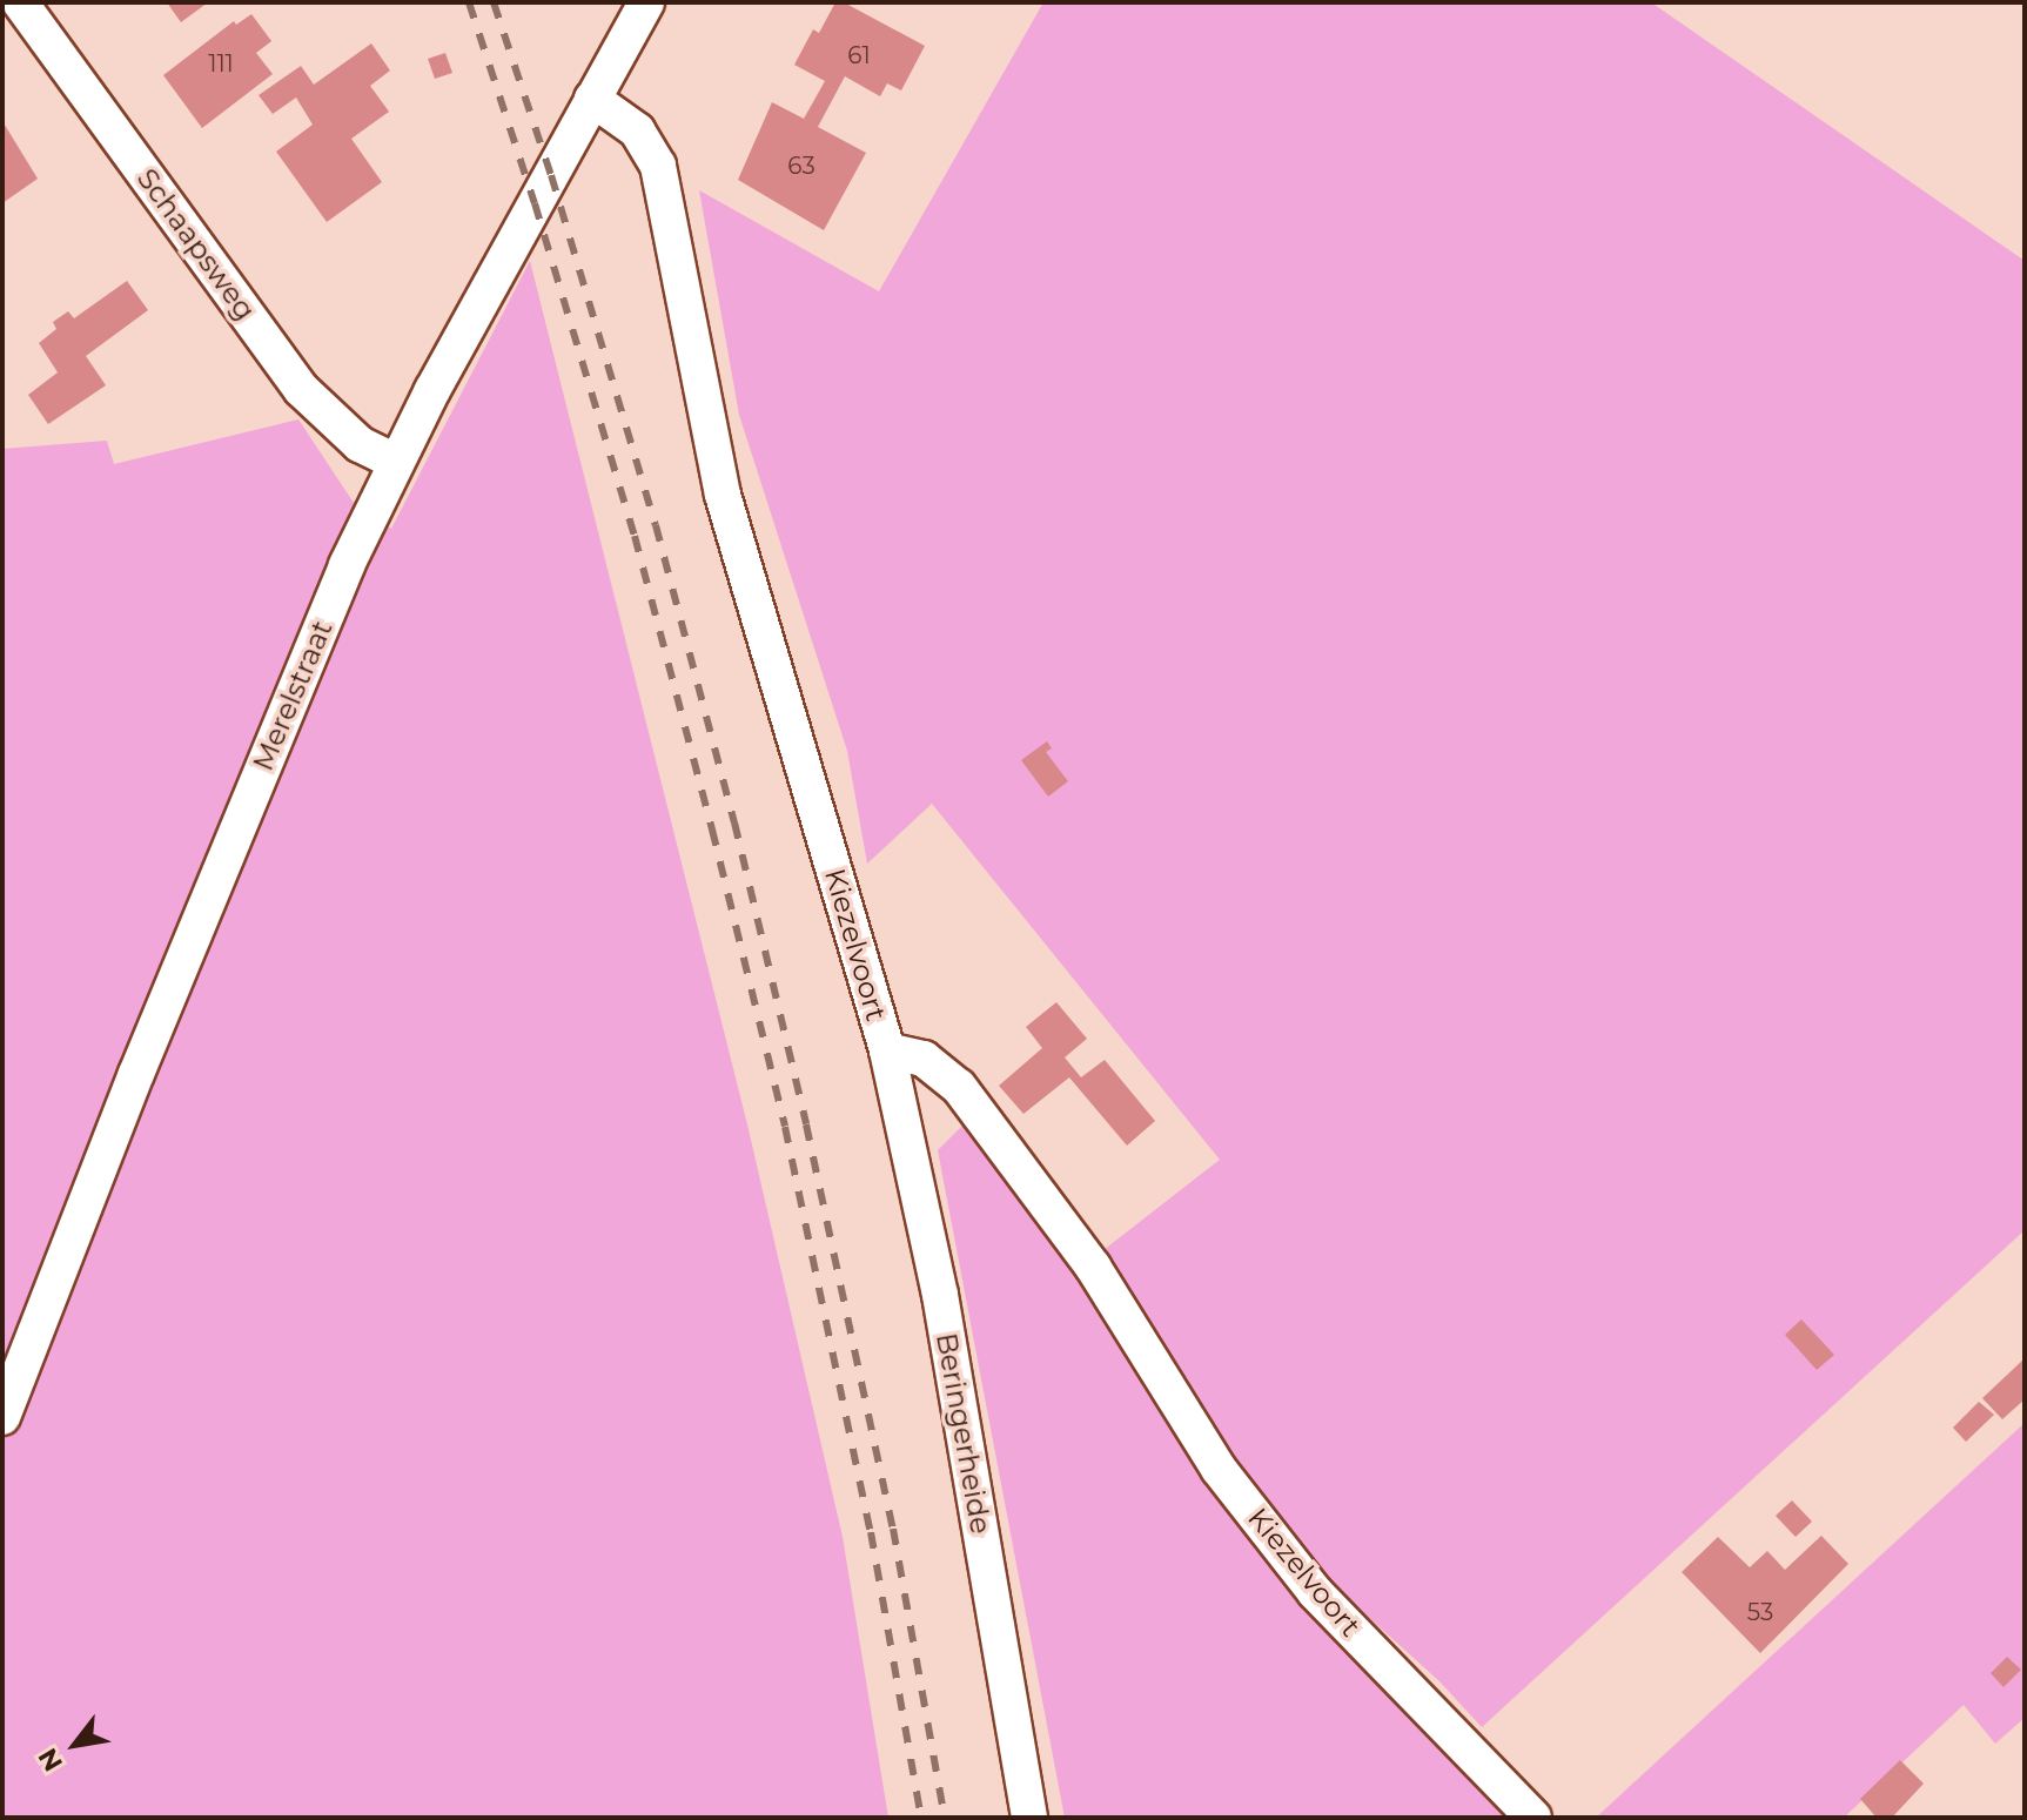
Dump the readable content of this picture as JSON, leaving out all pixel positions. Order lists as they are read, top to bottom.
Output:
{
  "streets": {
    "street": [
      "Schaapsweg",
      "Merelstraat",
      "Kiezelvoort",
      "Beringerheide"
    ]
  },
  "crossings": [
    ["Schaapsweg", "Merelstraat"],
    ["Merelstraat", "Kiezelvoort"],
    ["Kiezelvoort", "Beringerheide"]
  ],
  "house_numbers": [
    "61",
    "111",
    "63",
    "53"
  ],
  "north": "bottom left"
}
